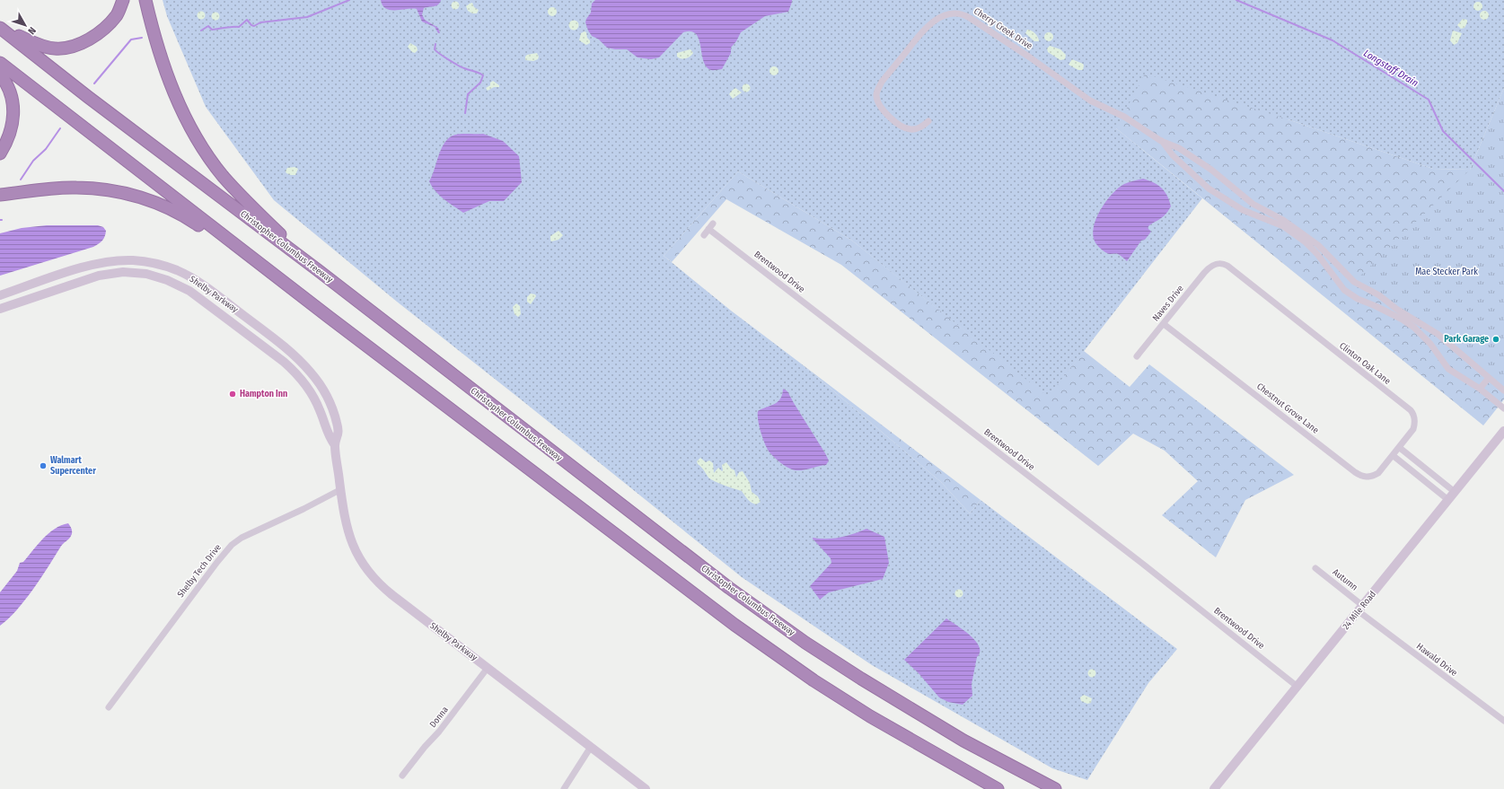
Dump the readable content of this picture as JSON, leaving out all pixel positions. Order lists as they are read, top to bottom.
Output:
{
  "streets": {
    "highway": ["Christopher Columbus Freeway"],
    "street": [
      "Cherry Creek Drive",
      "Brentwood Drive",
      "Shelby Parkway",
      "Naves Drive",
      "Clinton Oak Lane",
      "Chestnut Grove Lane",
      "Shelby Tech Drive",
      "Autumn",
      "24 Mile Road",
      "Hawald Drive",
      "Donna"
    ]
  },
  "crossings": [
    ["Brentwood Drive", "24 Mile Road"],
    ["Shelby Parkway", "Shelby Tech Drive"],
    ["Shelby Parkway", "Donna"],
    ["Naves Drive", "Clinton Oak Lane"],
    ["Naves Drive", "Chestnut Grove Lane"],
    ["Clinton Oak Lane", "Chestnut Grove Lane"],
    ["Autumn", "24 Mile Road"],
    ["Autumn", "Hawald Drive"],
    ["24 Mile Road", "Hawald Drive"]
  ],
  "water": ["Longstaff Drain"],
  "parks": ["Mae Stecker Park"],
  "places": ["Park Garage", "Hampton Inn", "Walmart Supercenter"],
  "north": "bottom right"
}
